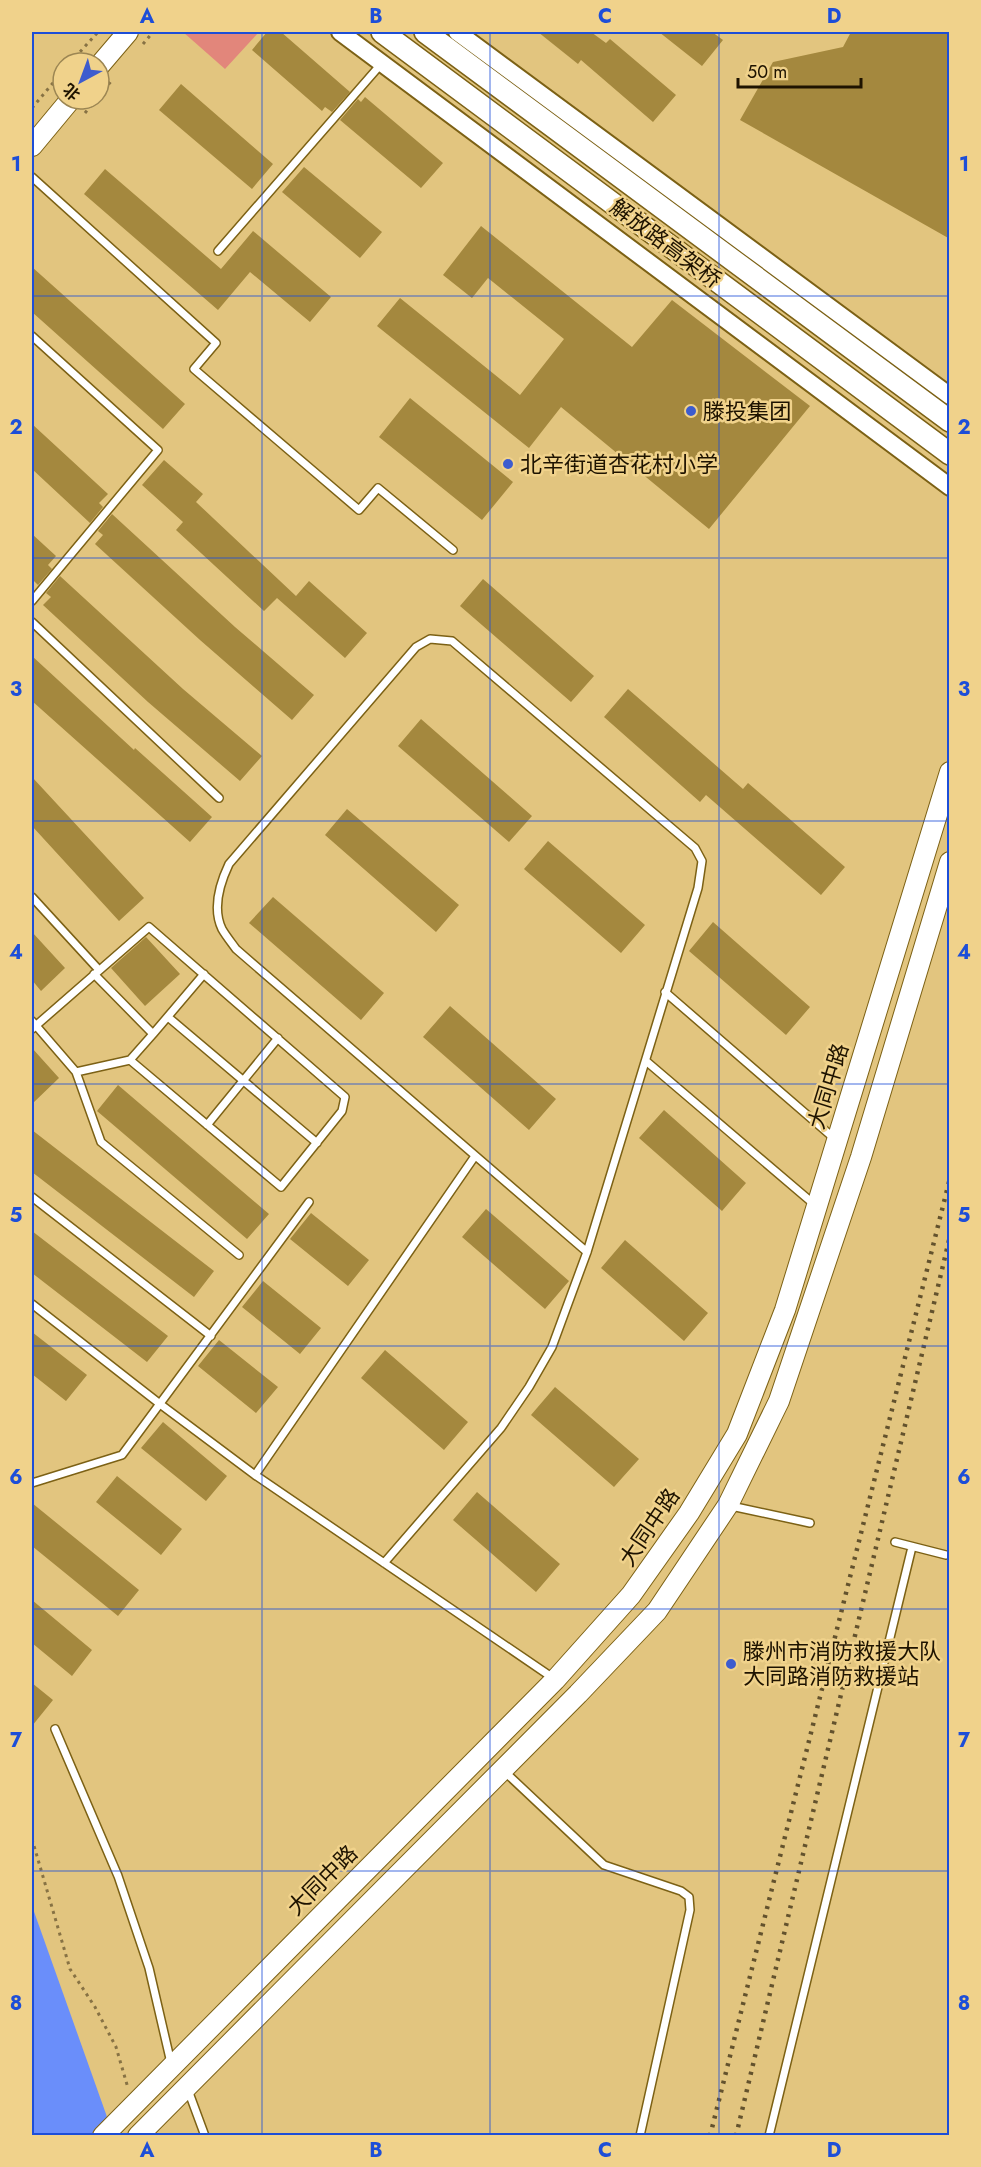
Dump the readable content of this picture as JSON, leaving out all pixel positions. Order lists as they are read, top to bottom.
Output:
{
  "streets": {
    "main road": ["解放路高架桥", "大同中路"]
  },
  "places": ["滕投集团", "北辛街道杏花村小学", "滕州市消防救援大队 大同路消防救援站"],
  "scale_bar": "50 m",
  "north": "bottom left",
  "grid": {
    "columns": [
      "A",
      "B",
      "C",
      "D"
    ],
    "rows": [
      "1",
      "2",
      "3",
      "4",
      "5",
      "6",
      "7",
      "8"
    ]
  }
}
